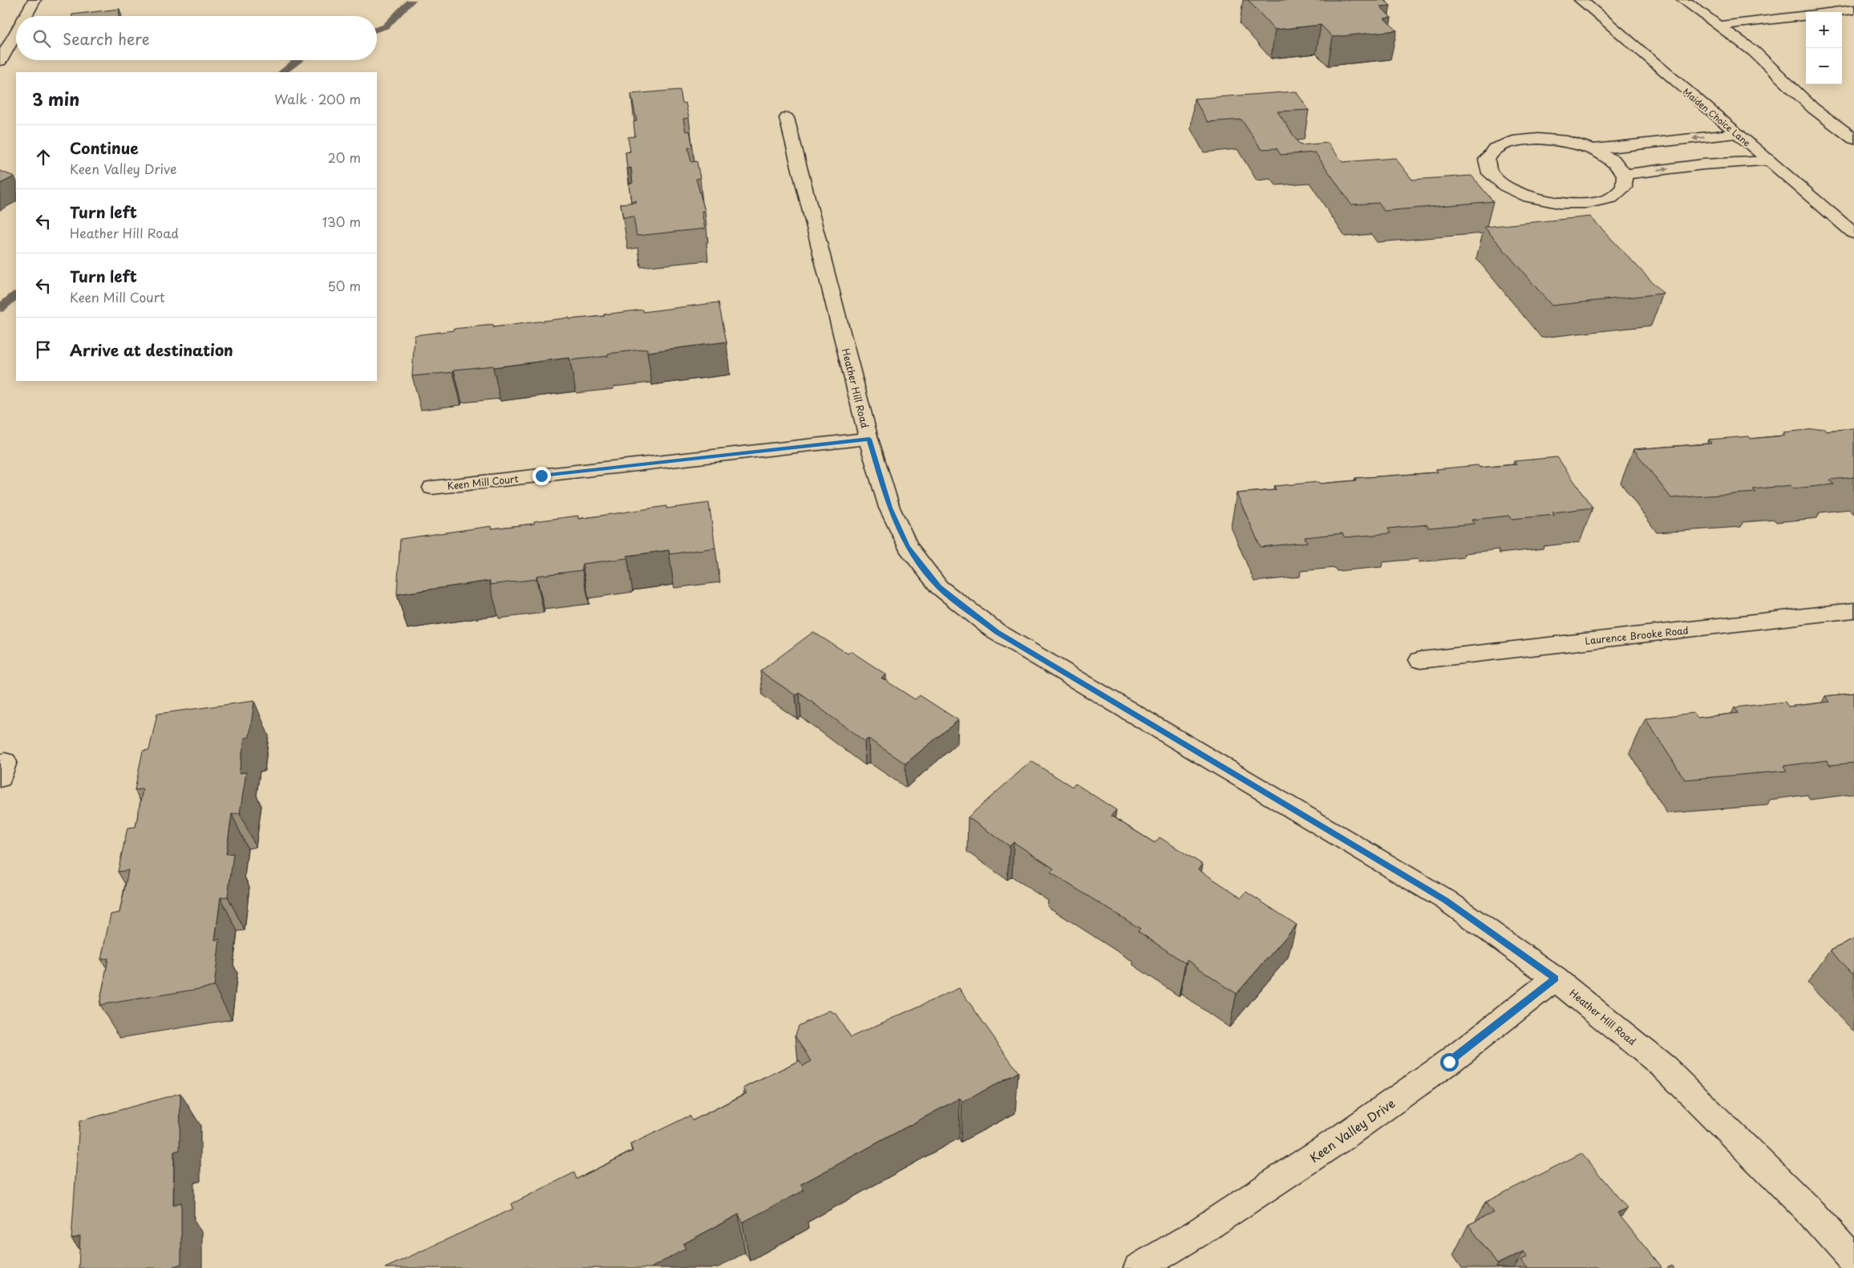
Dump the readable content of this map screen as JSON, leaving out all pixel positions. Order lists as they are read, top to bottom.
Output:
{
  "streets": {
    "street": [
      "Maiden Choice Lane",
      "Heather Hill Road",
      "Keen Mill Court",
      "Laurence Brooke Road",
      "Keen Valley Drive"
    ]
  },
  "crossings": [
    ["Heather Hill Road", "Keen Mill Court"],
    ["Heather Hill Road", "Keen Valley Drive"]
  ],
  "page": {
    "map_buttons": ["+", "−"],
    "search": "Search here",
    "heading": ["3 min", "Walk · 200 m"],
    "list": [
      ["Continue", "Keen Valley Drive", "20 m"],
      ["Turn left", "Heather Hill Road", "130 m"],
      ["Turn left", "Keen Mill Court", "50 m"],
      "Arrive at destination"
    ]
  }
}
